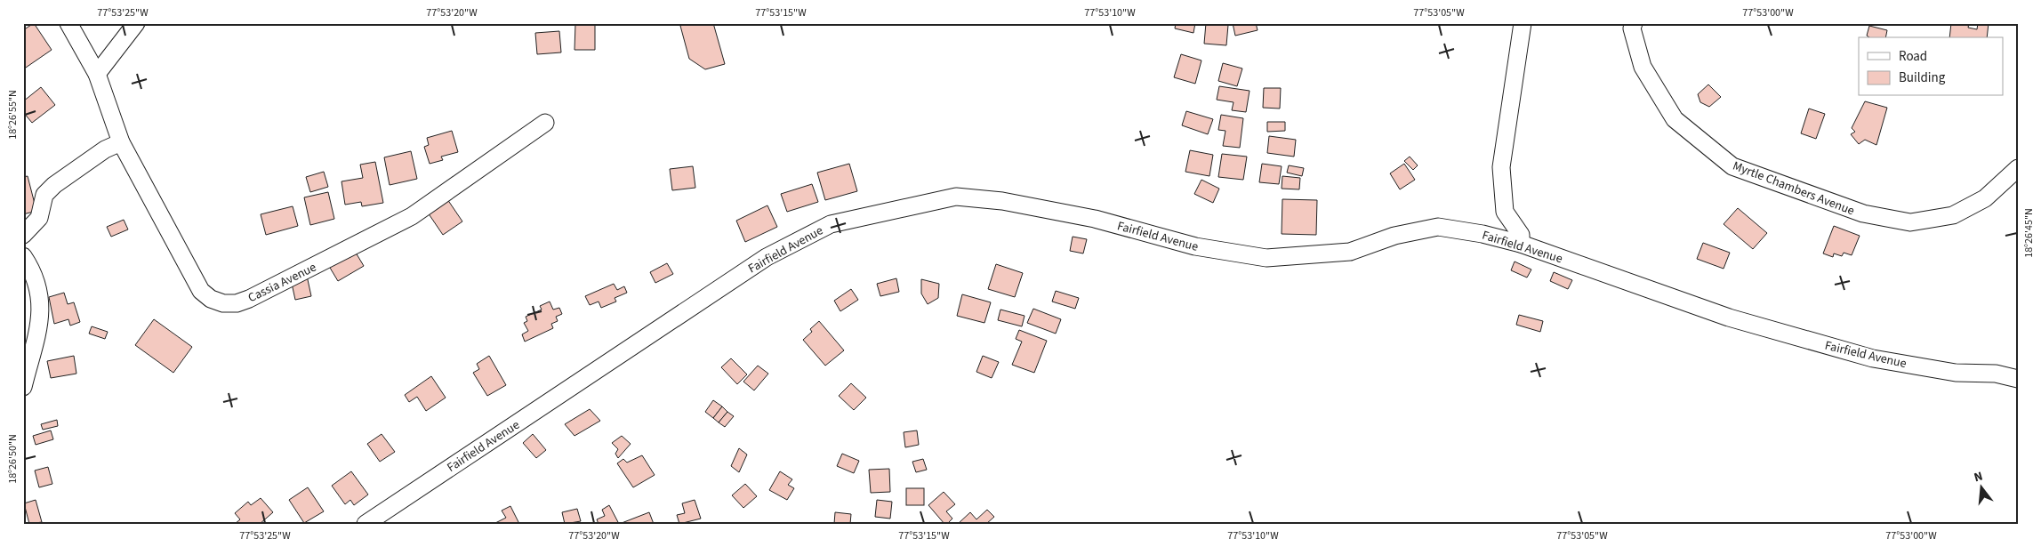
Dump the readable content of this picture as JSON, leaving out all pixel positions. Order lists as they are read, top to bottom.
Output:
{
  "streets": {
    "street": ["Myrtle Chambers Avenue", "Fairfield Avenue", "Cassia Avenue"]
  },
  "legend": ["Road", "Building"],
  "north": "top",
  "coordinates": [
    "77°53'25\"W",
    "77°53'20\"W",
    "77°53'15\"W",
    "77°53'10\"W",
    "77°53'05\"W",
    "77°53'00\"W",
    "18°26'55\"N",
    "18°26'45\"N",
    "18°26'50\"N"
  ]
}
